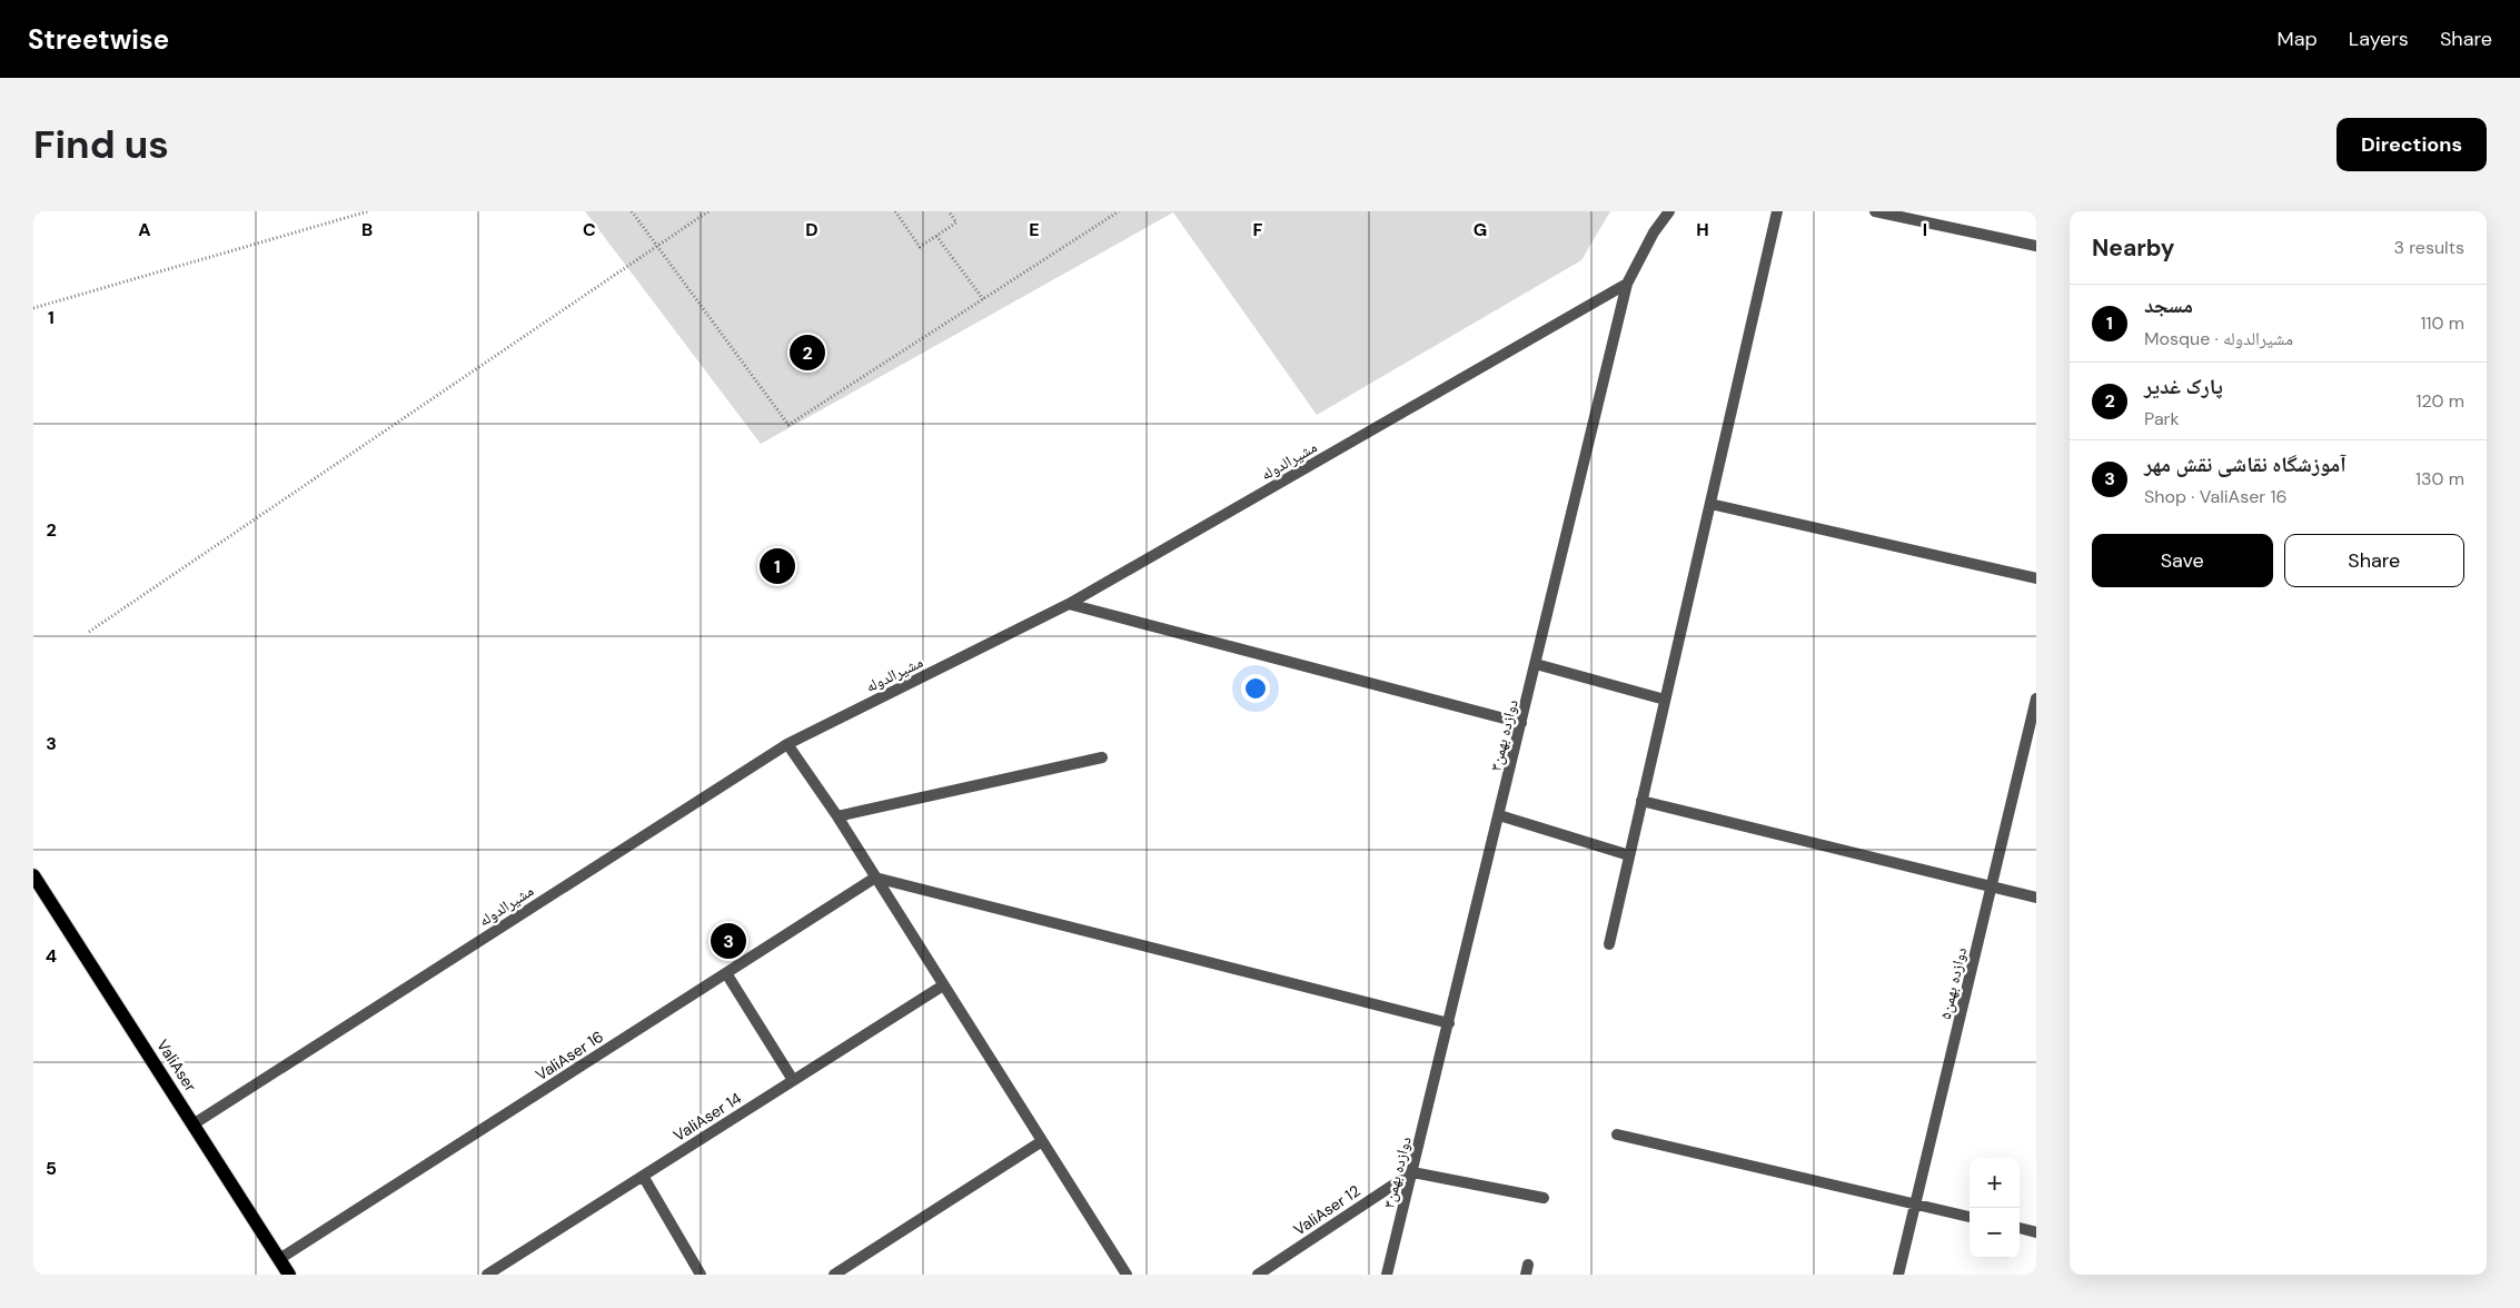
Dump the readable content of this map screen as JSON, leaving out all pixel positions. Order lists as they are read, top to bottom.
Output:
{
  "streets": {
    "main road": ["ValiAser"],
    "street": [
      "مشیرالدوله",
      "دوازده بهمن۳",
      "دوازده بهمن۵",
      "ValiAser 16",
      "ValiAser 14",
      "ValiAser 12"
    ]
  },
  "crossings": [
    ["مشیرالدوله", "دوازده بهمن۳"],
    ["مشیرالدوله", "ValiAser"],
    ["دوازده بهمن۳", "ValiAser 12"],
    ["ValiAser 16", "ValiAser"]
  ],
  "page": {
    "header": "Streetwise",
    "nav": ["Map", "Layers", "Share"],
    "buttons": [
      "Directions",
      ["Save", "Share"]
    ],
    "title": "Find us",
    "heading": ["Nearby", "3 results"],
    "list": [
      {
        "mark": "1",
        "name": "مسجد",
        "note": "Mosque · مشیرالدوله",
        "value": "110 m"
      },
      {
        "mark": "2",
        "name": "پارک غدیر",
        "note": "Park",
        "value": "120 m"
      },
      {
        "mark": "3",
        "name": "آموزشگاه نقاشی نقش مهر",
        "note": "Shop · ValiAser 16",
        "value": "130 m"
      }
    ],
    "pins": ["2", "1", "3"],
    "map_buttons": ["+", "−"]
  },
  "grid": {
    "columns": [
      "A",
      "B",
      "C",
      "D",
      "E",
      "F",
      "G",
      "H",
      "I"
    ],
    "rows": [
      "1",
      "2",
      "3",
      "4",
      "5"
    ]
  }
}
